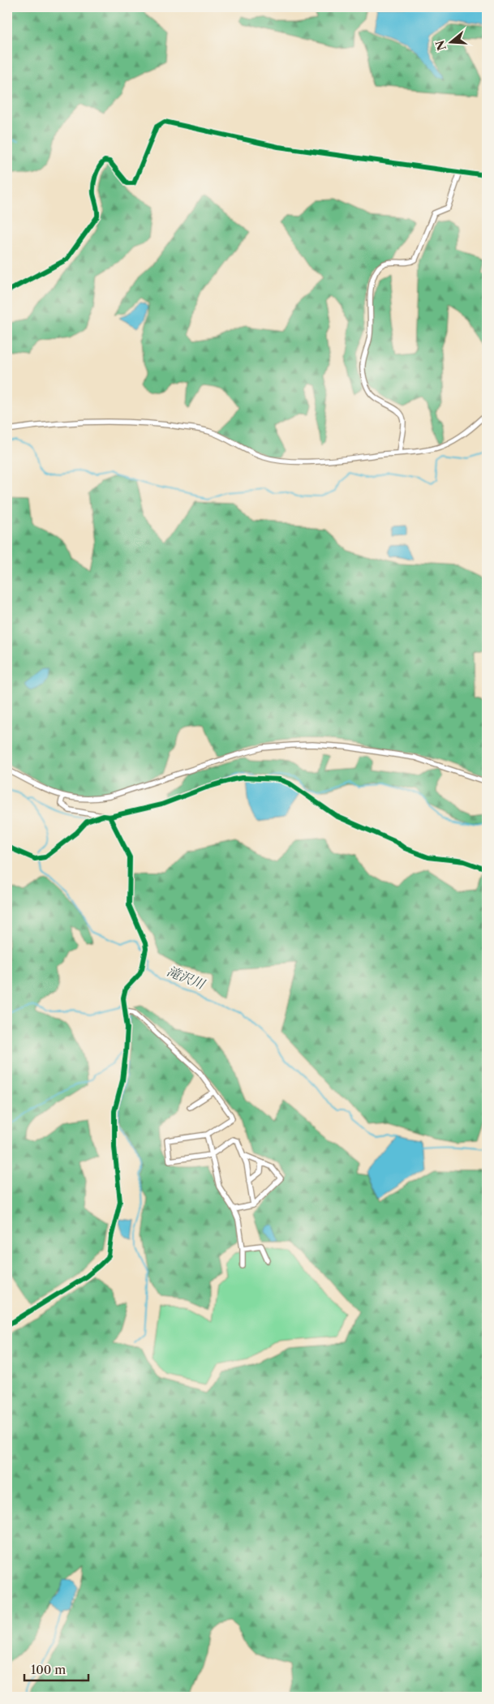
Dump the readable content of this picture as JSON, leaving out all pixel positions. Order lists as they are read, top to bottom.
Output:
{
  "water": ["滝沢川"],
  "scale_bar": "100 m",
  "north": "left"
}
